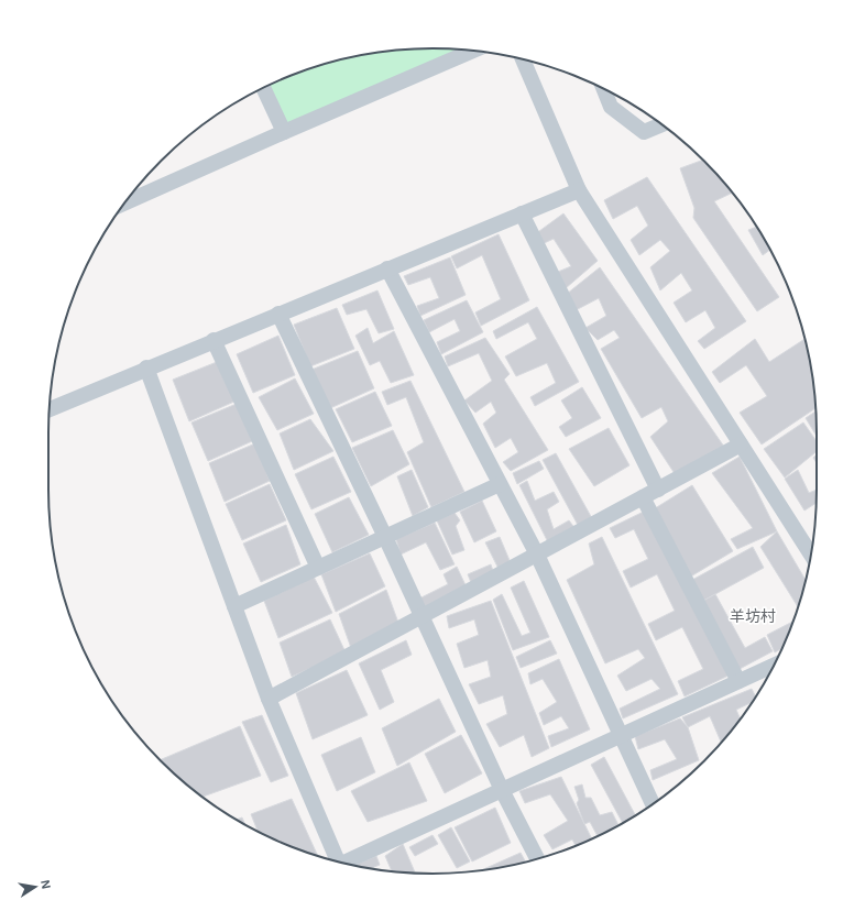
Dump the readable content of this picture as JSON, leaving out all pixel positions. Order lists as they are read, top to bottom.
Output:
{
  "districts": ["羊坊村"],
  "north": "right"
}
